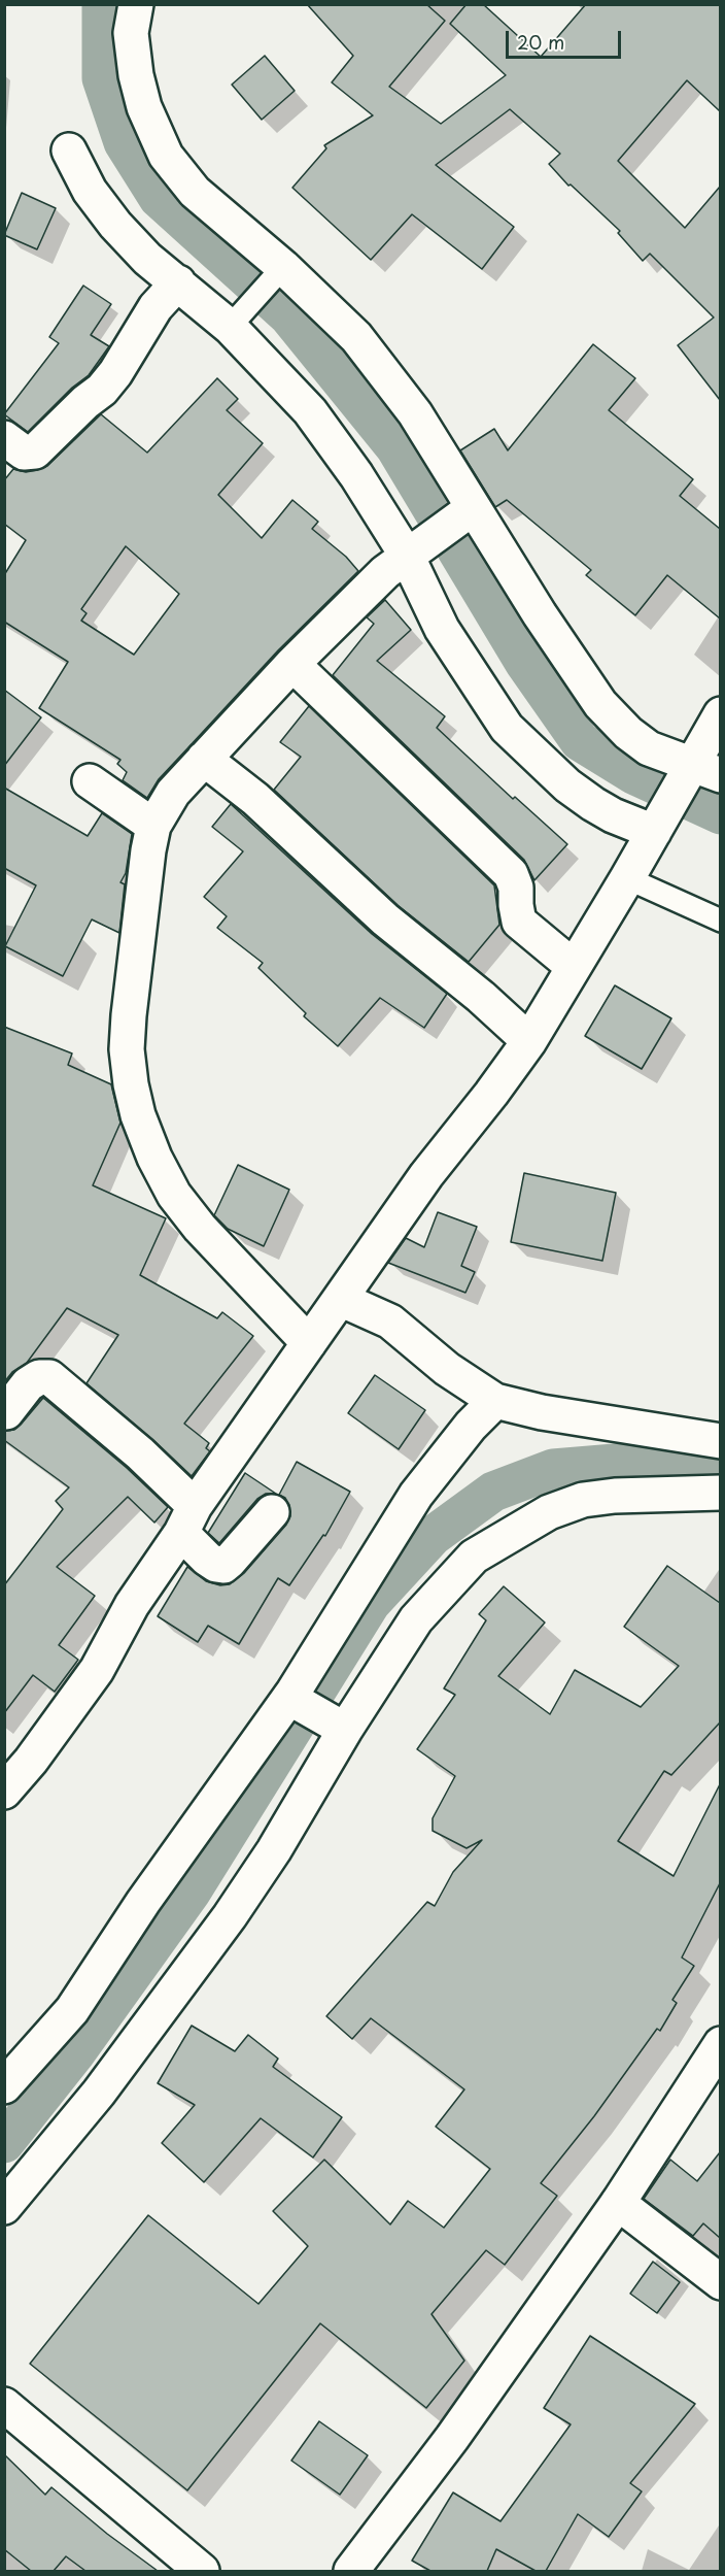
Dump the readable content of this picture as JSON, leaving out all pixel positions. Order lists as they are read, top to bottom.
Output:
{
  "scale_bar": "20 m"
}
